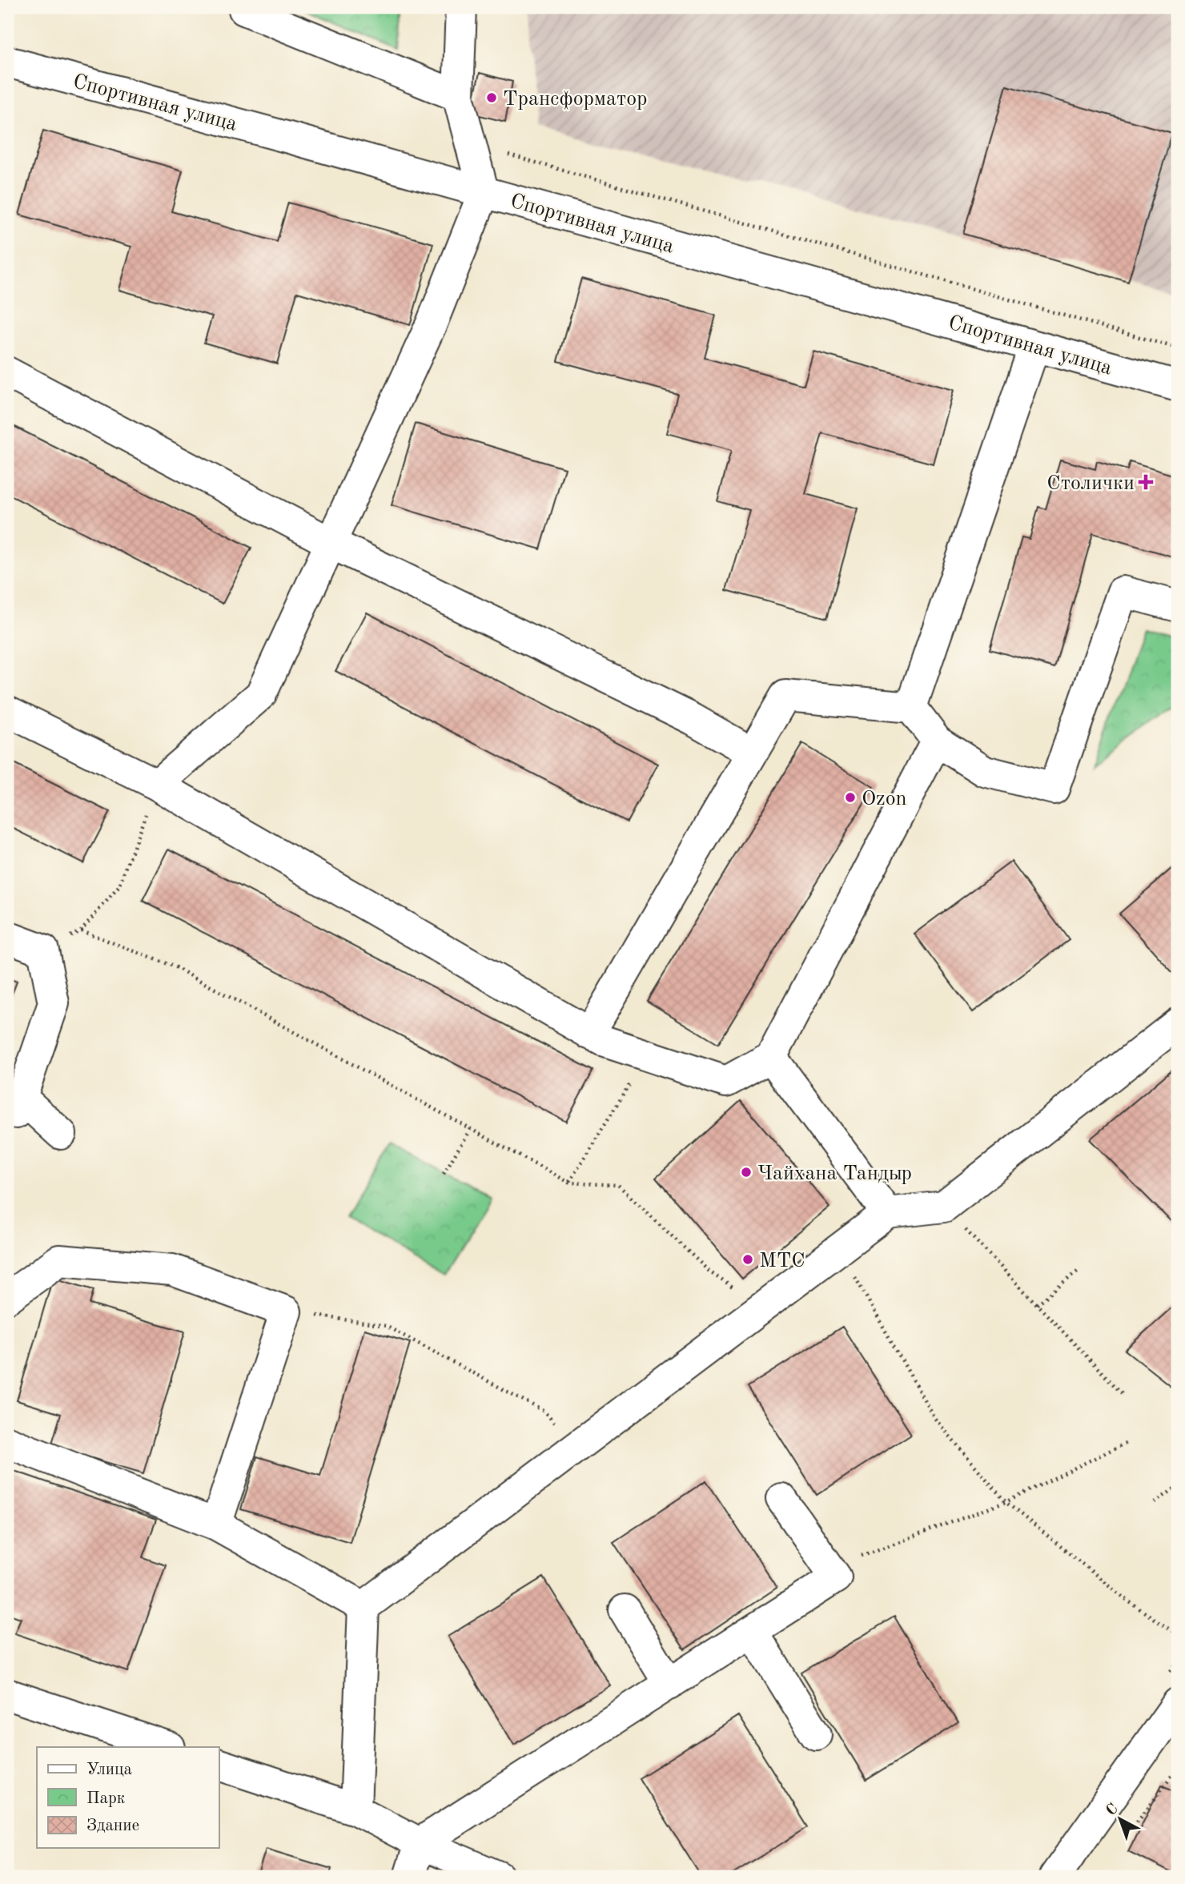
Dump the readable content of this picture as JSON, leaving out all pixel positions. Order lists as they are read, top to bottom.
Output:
{
  "streets": {
    "street": ["Спортивная улица"]
  },
  "places": {
    "other": [
      "Трансформатор",
      "Ozon",
      "Чайхана Тандыр",
      "МТС"
    ],
    "health": ["Столички"]
  },
  "legend": ["Улица", "Парк", "Здание"],
  "north": "top left"
}
